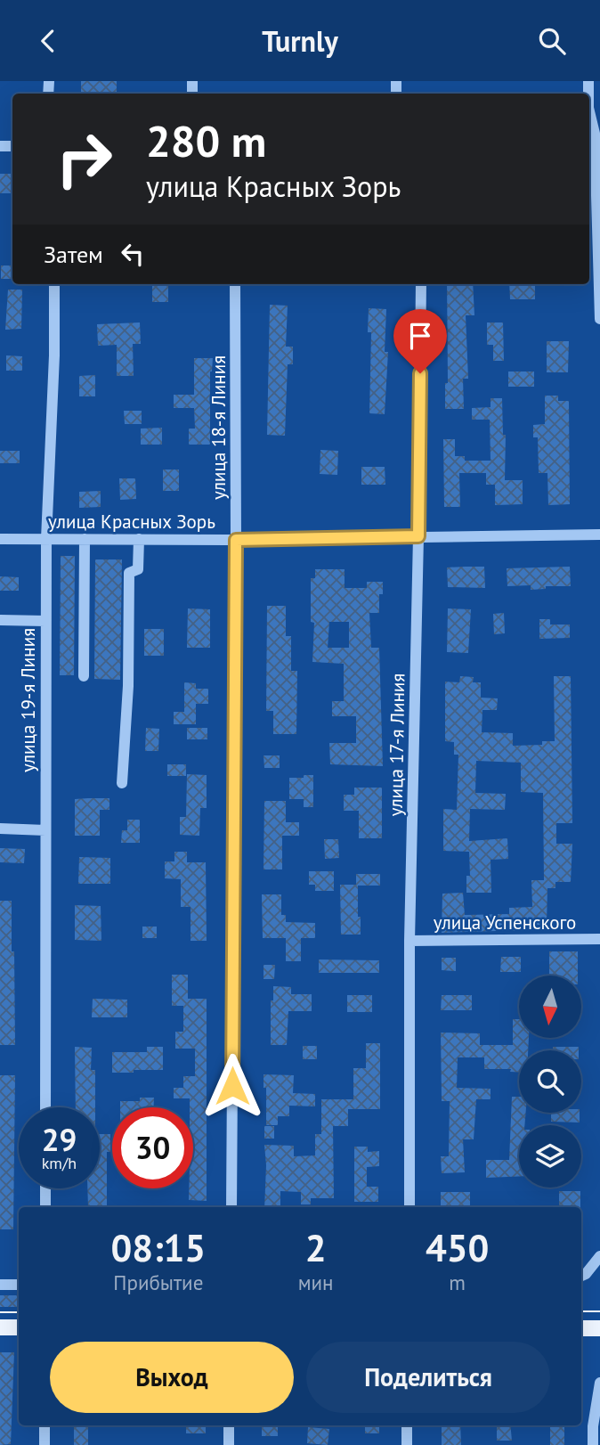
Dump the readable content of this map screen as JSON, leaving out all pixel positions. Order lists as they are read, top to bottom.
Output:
{
  "streets": {
    "street": [
      "улица 18-я Линия",
      "улица Красных Зорь",
      "улица 19-я Линия",
      "улица 17-я Линия",
      "улица Успенского"
    ]
  },
  "crossings": [
    ["улица 18-я Линия", "улица Красных Зорь"],
    ["улица Красных Зорь", "улица 19-я Линия"],
    ["улица Красных Зорь", "улица 17-я Линия"],
    ["улица 17-я Линия", "улица Успенского"]
  ],
  "north": "bottom",
  "page": {
    "header": "Turnly",
    "turn": ["280 m", "улица Красных Зорь"],
    "then": "Затем",
    "speed": "29 km/h",
    "limit": "30",
    "eta": [
      "08:15",
      "Прибытие",
      "2",
      "мин",
      "450",
      "m"
    ],
    "buttons": ["Выход", "Поделиться"]
  }
}
